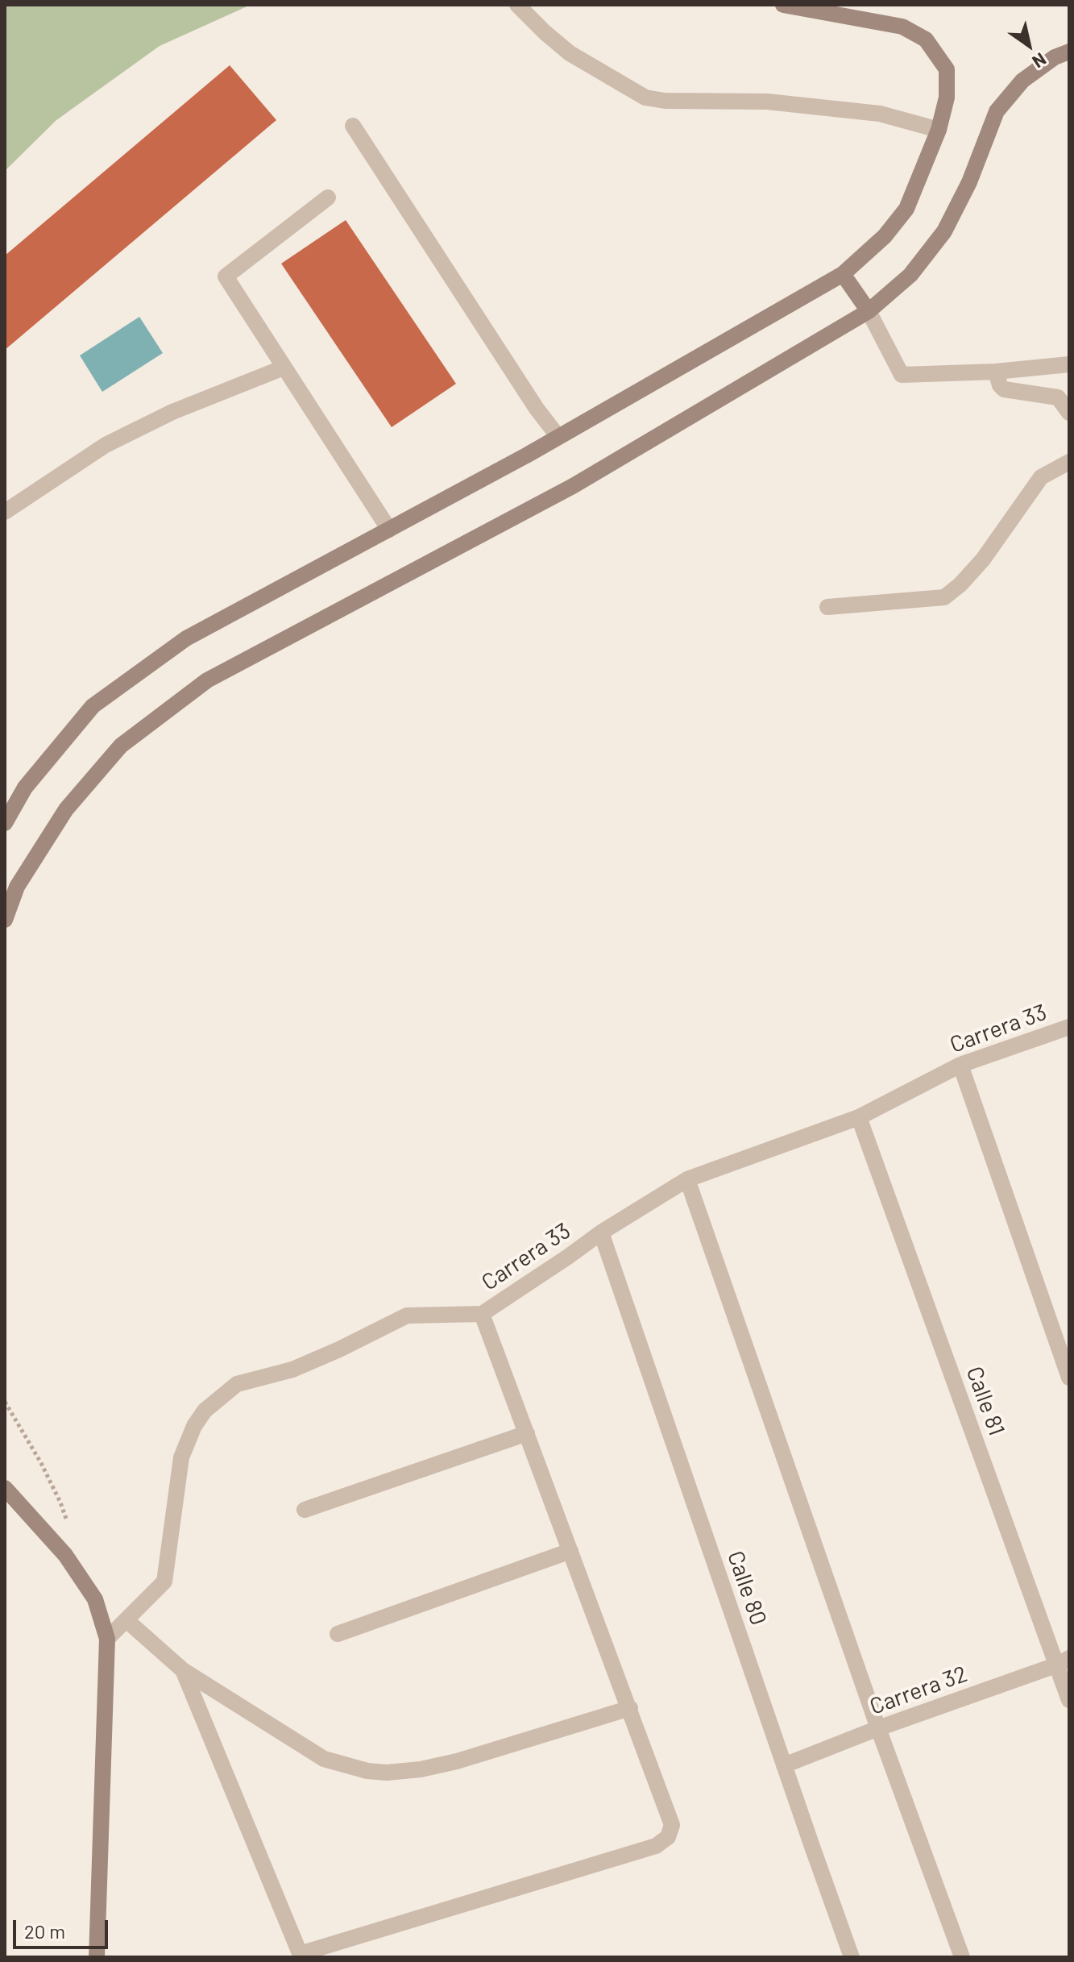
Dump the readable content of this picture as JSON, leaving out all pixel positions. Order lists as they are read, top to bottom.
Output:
{
  "streets": {
    "street": [
      "Carrera 33",
      "Calle 81",
      "Calle 80",
      "Carrera 32"
    ]
  },
  "crossings": [
    ["Carrera 33", "Calle 81"],
    ["Carrera 33", "Calle 80"],
    ["Calle 81", "Carrera 32"],
    ["Calle 80", "Carrera 32"]
  ],
  "scale_bar": "20 m",
  "north": "bottom right"
}
